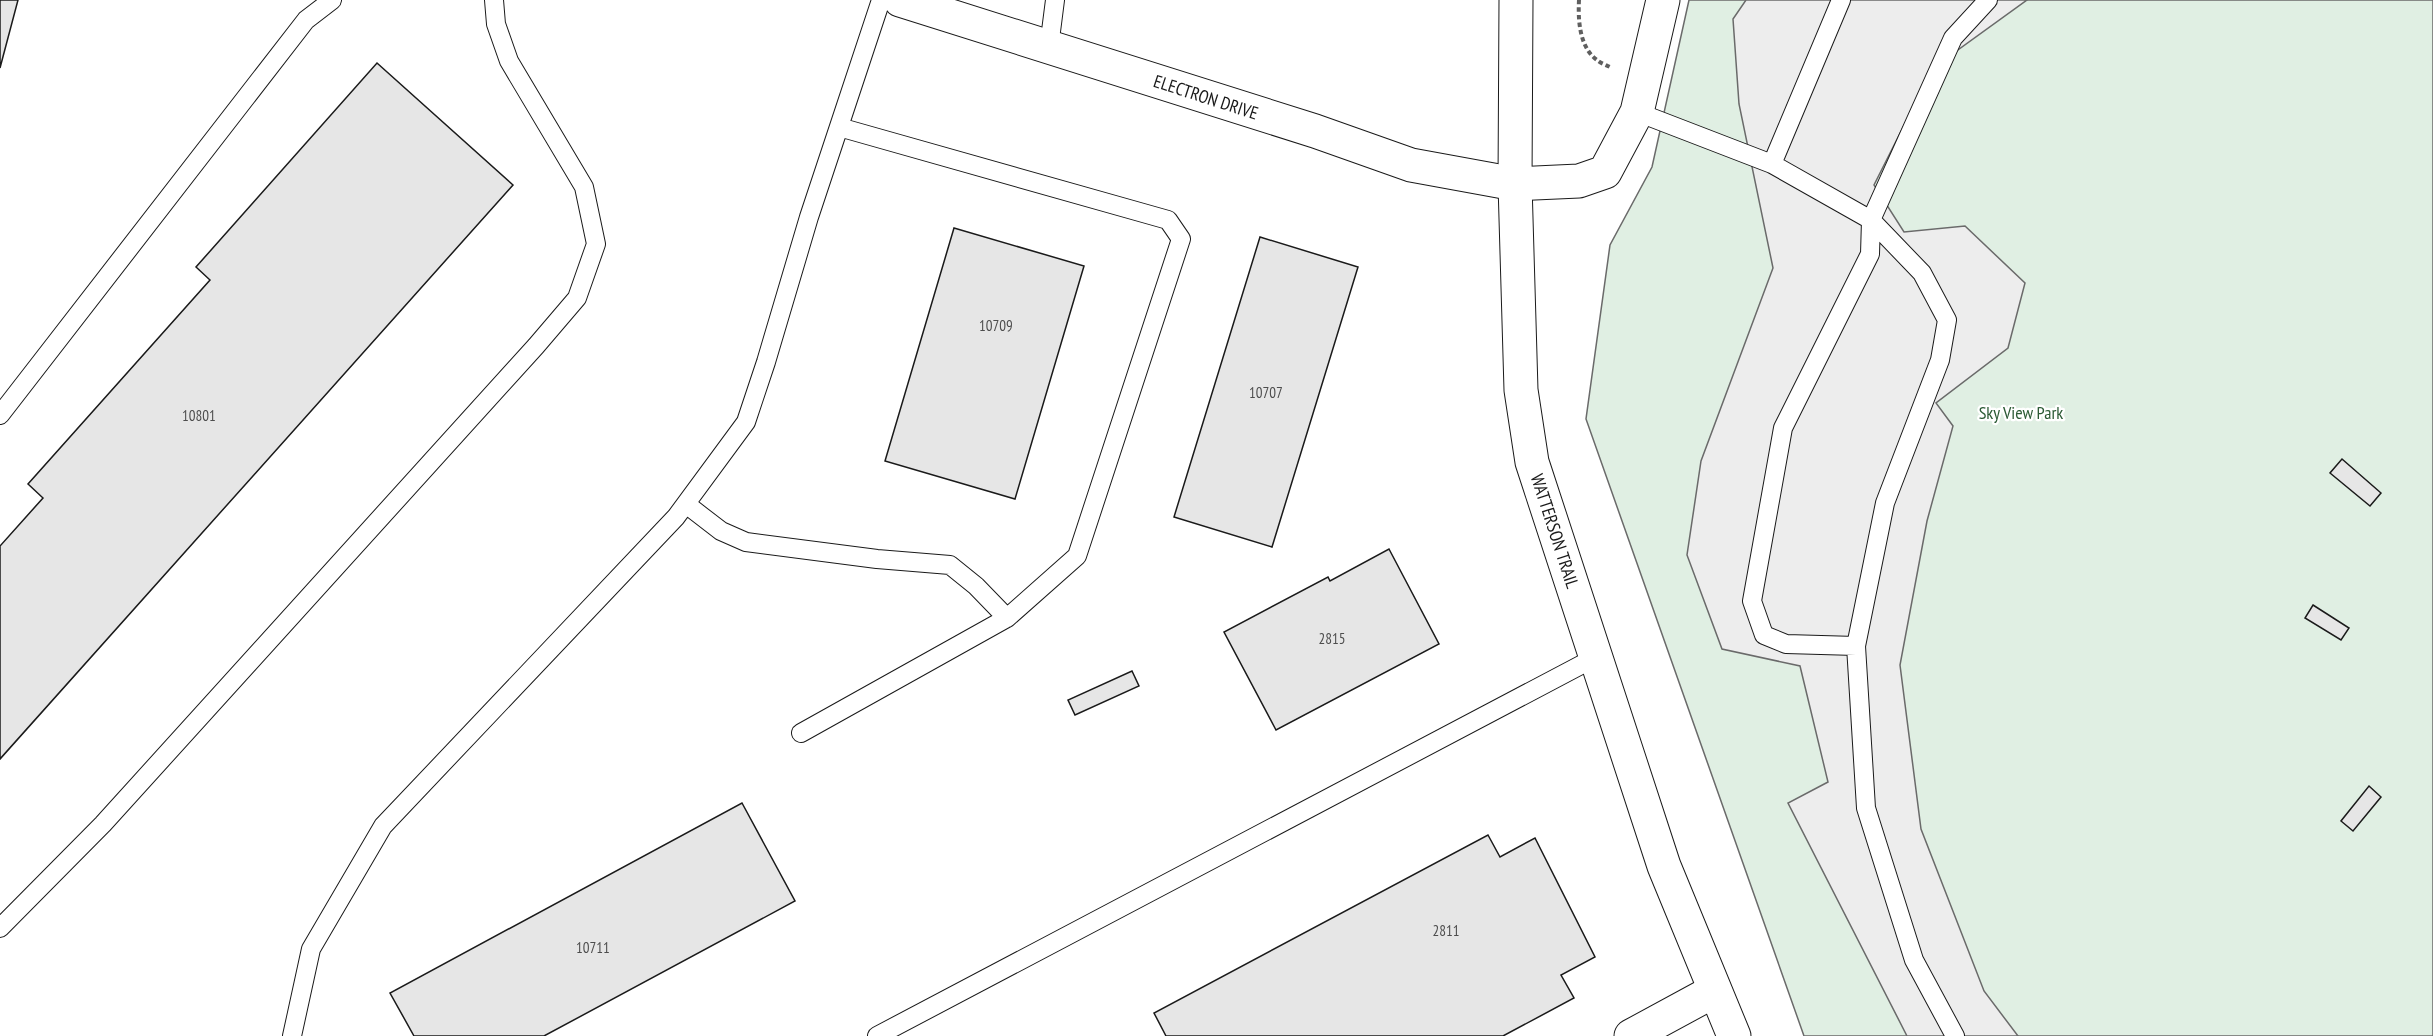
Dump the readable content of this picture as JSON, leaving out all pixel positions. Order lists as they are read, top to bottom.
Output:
{
  "streets": {
    "main road": ["ELECTRON DRIVE", "WATTERSON TRAIL"]
  },
  "crossings": [
    ["ELECTRON DRIVE", "WATTERSON TRAIL"]
  ],
  "parks": ["Sky View Park"],
  "house_numbers": [
    "10709",
    "10707",
    "10801",
    "2815",
    "2811",
    "10711"
  ]
}
